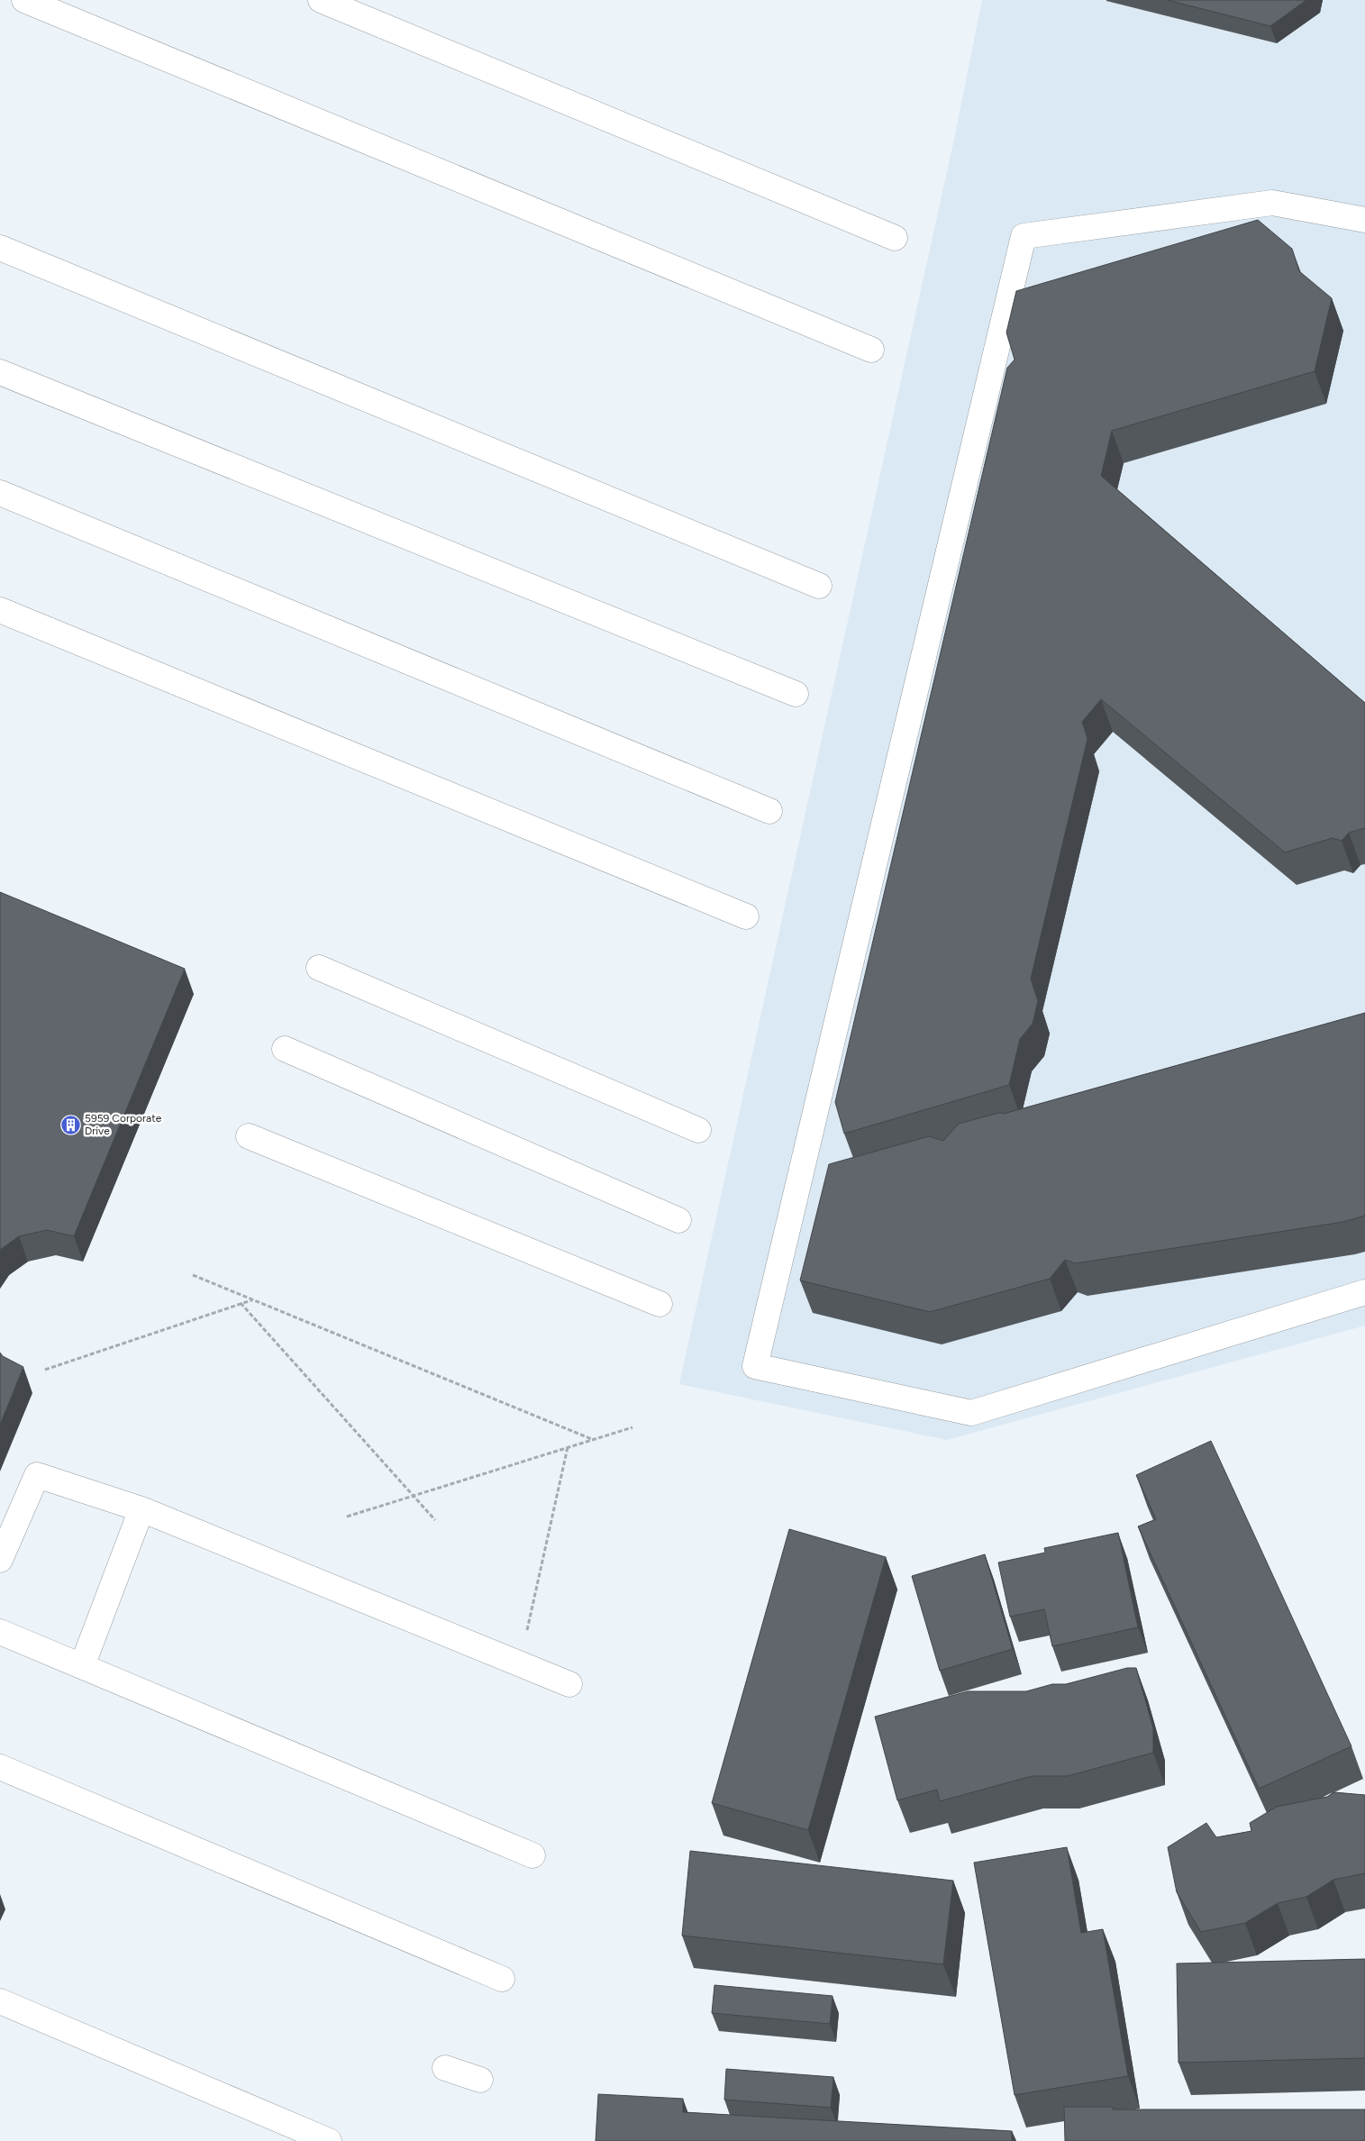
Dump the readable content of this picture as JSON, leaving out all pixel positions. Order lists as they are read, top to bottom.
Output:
{
  "places": {
    "building": ["5959 Corporate Drive"]
  }
}
